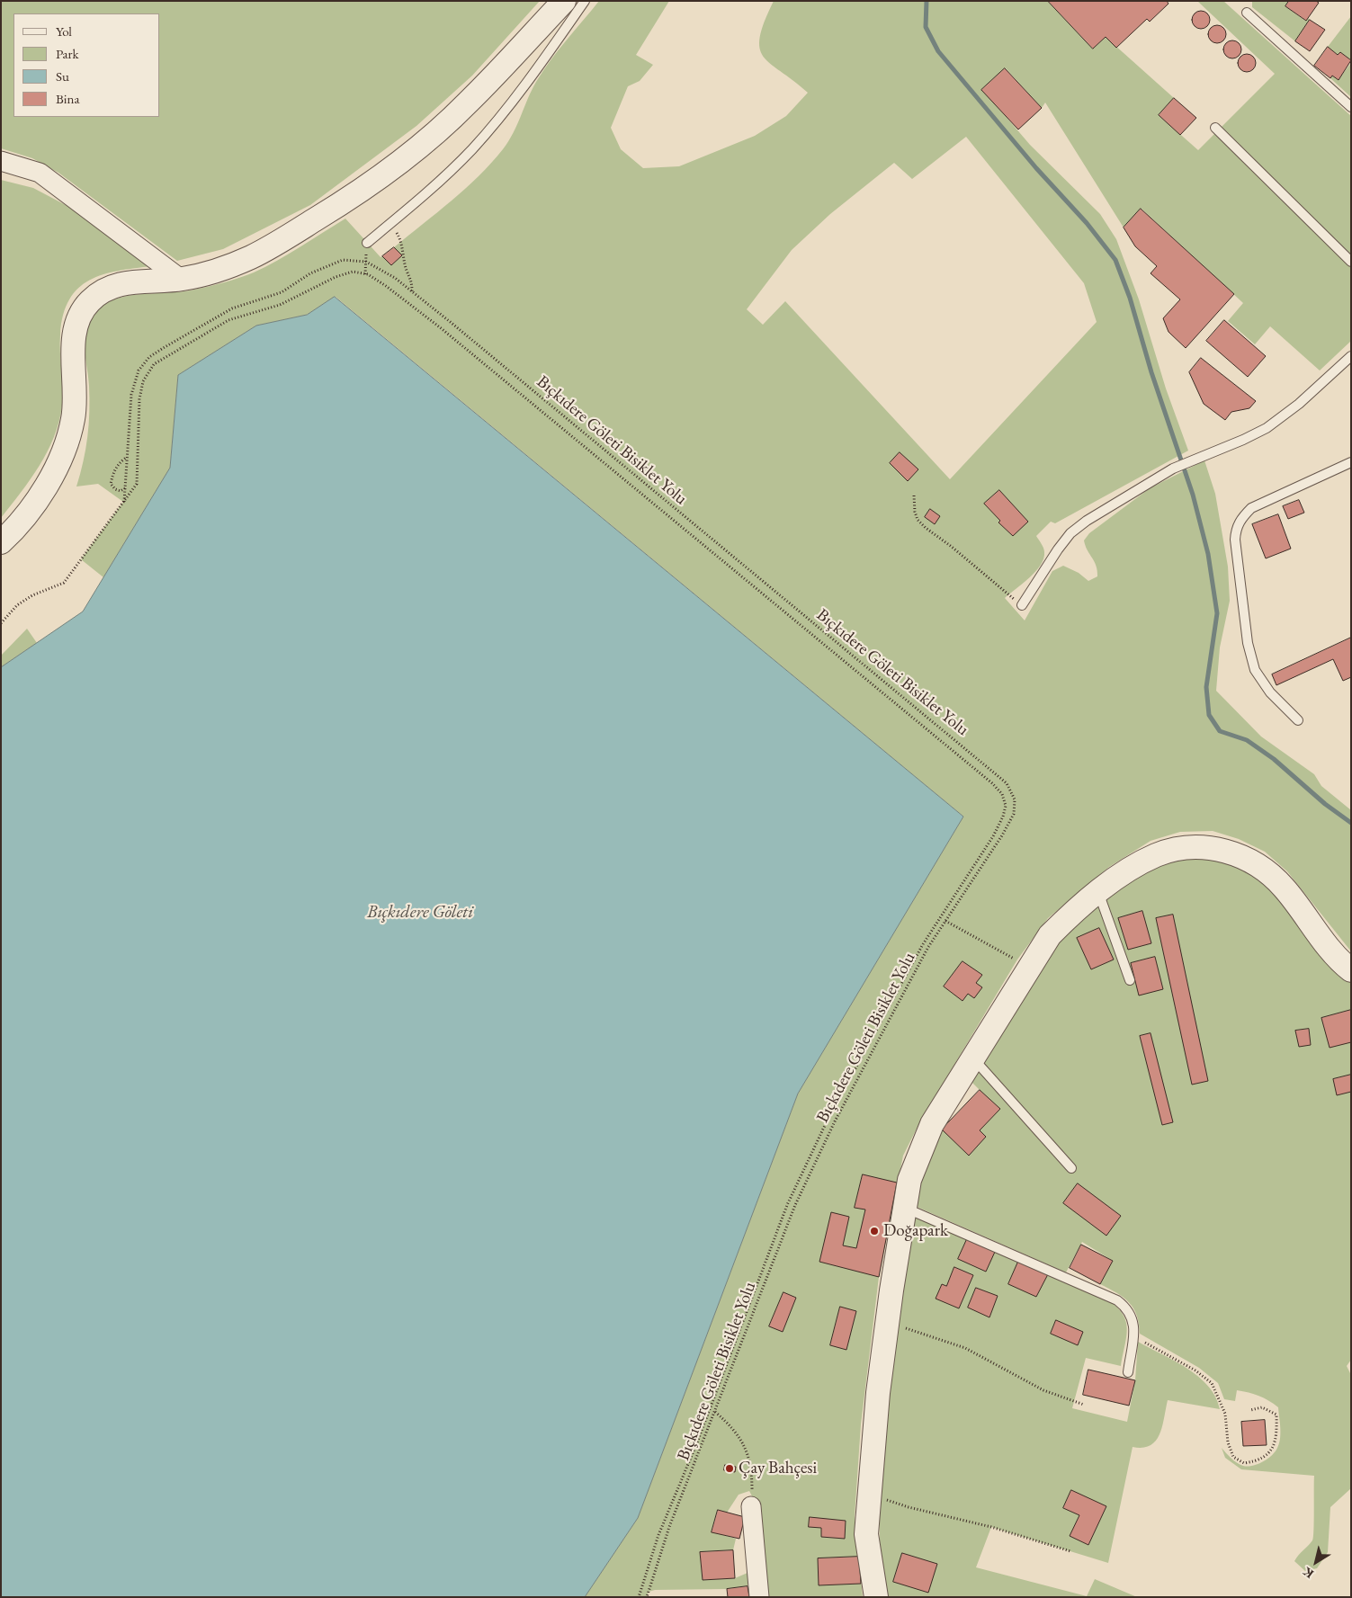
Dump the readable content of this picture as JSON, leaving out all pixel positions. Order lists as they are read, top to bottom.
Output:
{
  "streets": {
    "path": ["Bıçkıdere Göleti Bisiklet Yolu"]
  },
  "water": ["Bıçkıdere Göleti"],
  "places": ["Doğapark", "Çay Bahçesi"],
  "legend": [
    "Yol",
    "Park",
    "Su",
    "Bina"
  ],
  "north": "bottom left"
}
